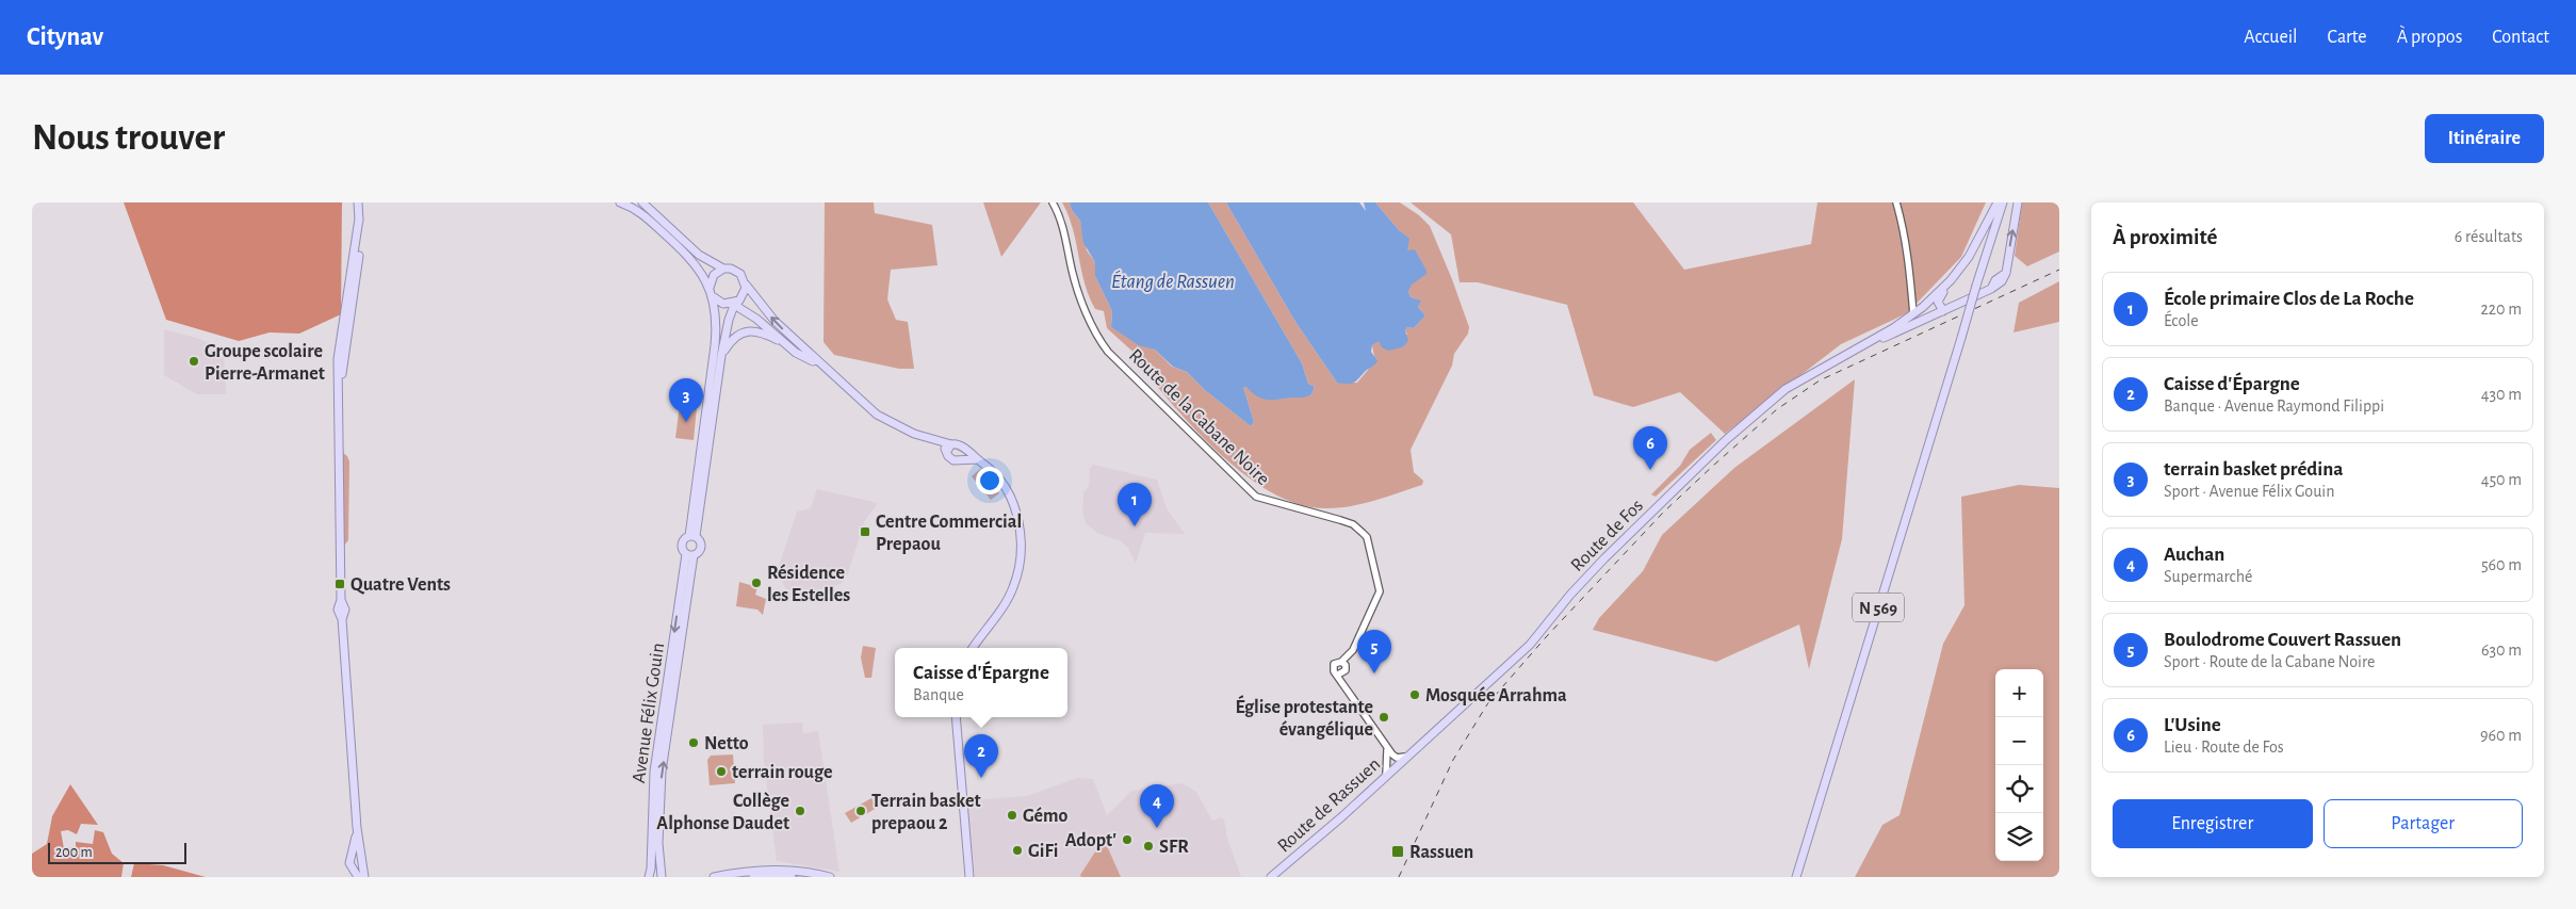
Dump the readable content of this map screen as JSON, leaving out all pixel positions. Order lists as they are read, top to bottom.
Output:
{
  "streets": {
    "main road": [
      "Route de Fos",
      "N 569",
      "Avenue Félix Gouin",
      "Route de Rassuen"
    ],
    "street": ["Route de la Cabane Noire"]
  },
  "crossings": [
    ["Route de Fos", "Route de Rassuen"]
  ],
  "water": ["Étang de Rassuen"],
  "places": {
    "other": [
      "Groupe scolaire Pierre-Armanet",
      "Résidence les Estelles",
      "Mosquée Arrahma",
      "Église protestante évangélique",
      "Netto",
      "terrain rouge",
      "Collège Alphonse Daudet",
      "Terrain basket prepaou 2",
      "Gémo",
      "Adopt'",
      "SFR",
      "GiFi"
    ],
    "transit": ["Centre Commercial Prepaou", "Quatre Vents", "Rassuen"]
  },
  "scale_bar": "200 m",
  "page": {
    "header": "Citynav",
    "nav": [
      "Accueil",
      "Carte",
      "À propos",
      "Contact"
    ],
    "buttons": [
      "Itinéraire",
      ["Enregistrer", "Partager"]
    ],
    "title": "Nous trouver",
    "heading": ["À proximité", "6 résultats"],
    "list": [
      {
        "mark": "1",
        "name": "École primaire Clos de La Roche",
        "note": "École",
        "value": "220 m"
      },
      {
        "mark": "2",
        "name": "Caisse d'Épargne",
        "note": "Banque · Avenue Raymond Filippi",
        "value": "430 m"
      },
      {
        "mark": "3",
        "name": "terrain basket prédina",
        "note": "Sport · Avenue Félix Gouin",
        "value": "450 m"
      },
      {
        "mark": "4",
        "name": "Auchan",
        "note": "Supermarché",
        "value": "560 m"
      },
      {
        "mark": "5",
        "name": "Boulodrome Couvert Rassuen",
        "note": "Sport · Route de la Cabane Noire",
        "value": "630 m"
      },
      {
        "mark": "6",
        "name": "L'Usine",
        "note": "Lieu · Route de Fos",
        "value": "960 m"
      }
    ],
    "pins": [
      "3",
      "6",
      "1",
      "5",
      "2",
      "4"
    ],
    "popup": ["Caisse d'Épargne", "Banque"],
    "map_buttons": ["+", "−"],
    "scale": "200 m"
  }
}
